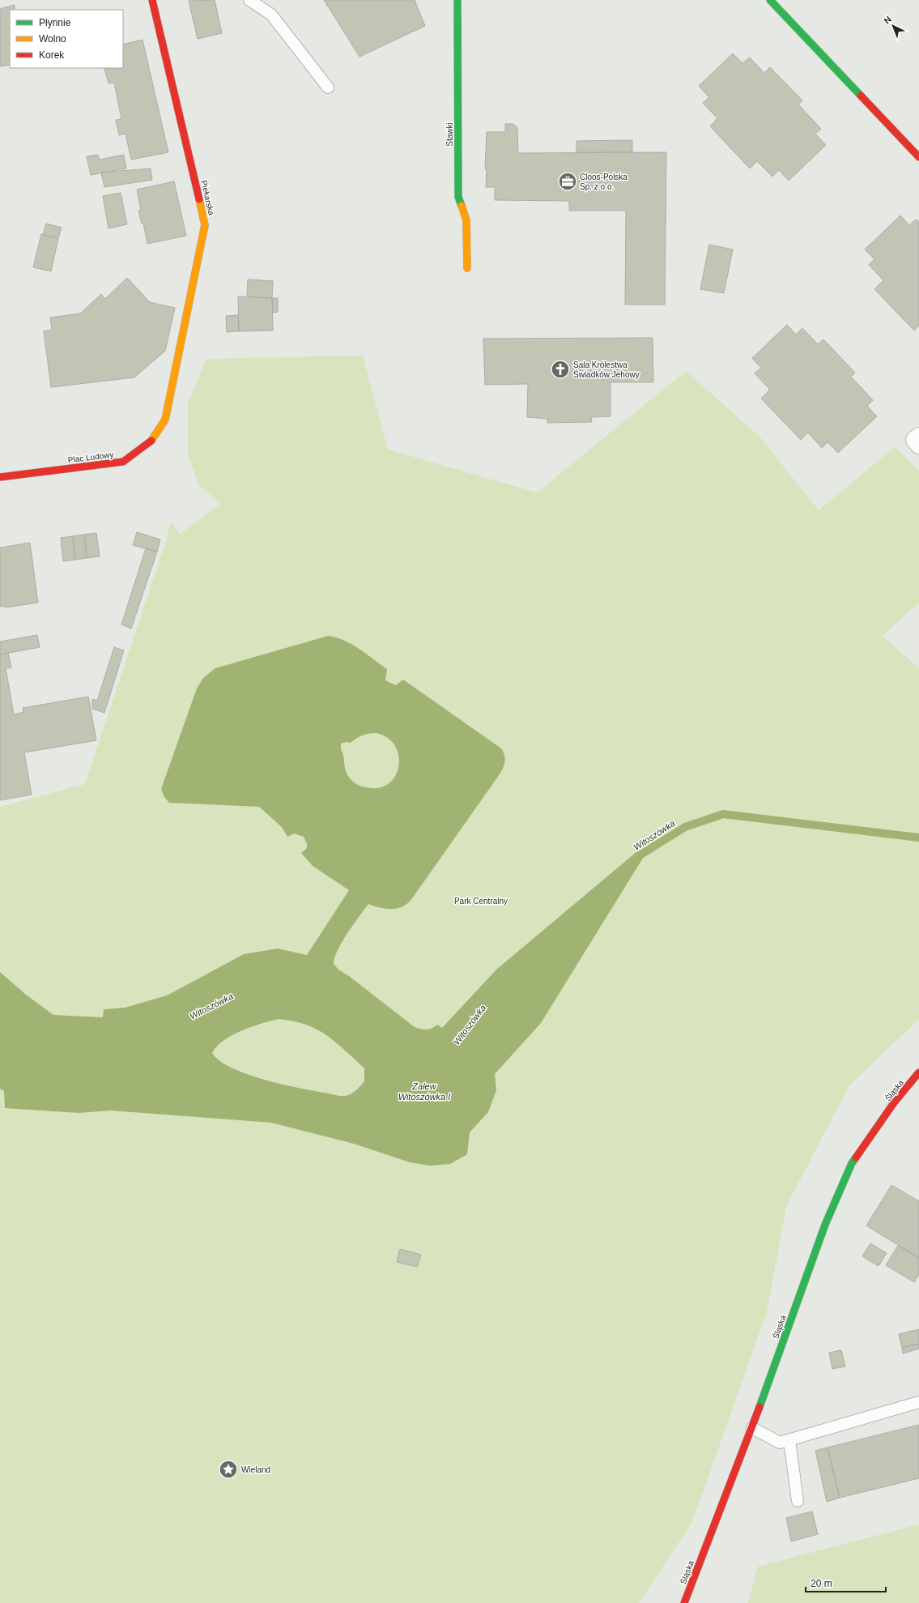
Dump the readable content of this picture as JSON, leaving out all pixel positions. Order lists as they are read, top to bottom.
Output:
{
  "streets": {
    "street": [
      "Stawki",
      "Piekarska",
      "Plac Ludowy",
      "Śląska"
    ]
  },
  "crossings": [
    ["Piekarska", "Plac Ludowy"]
  ],
  "water": ["Witoszówka", "Zalew Witoszówka I"],
  "parks": ["Park Centralny"],
  "places": {
    "office": ["Cloos-Polska Sp. z o.o."],
    "church": ["Sala Królestwa Świadków Jehowy"],
    "place": ["Wieland"]
  },
  "legend": ["Płynnie", "Wolno", "Korek"],
  "scale_bar": "20 m",
  "north": "top left"
}
